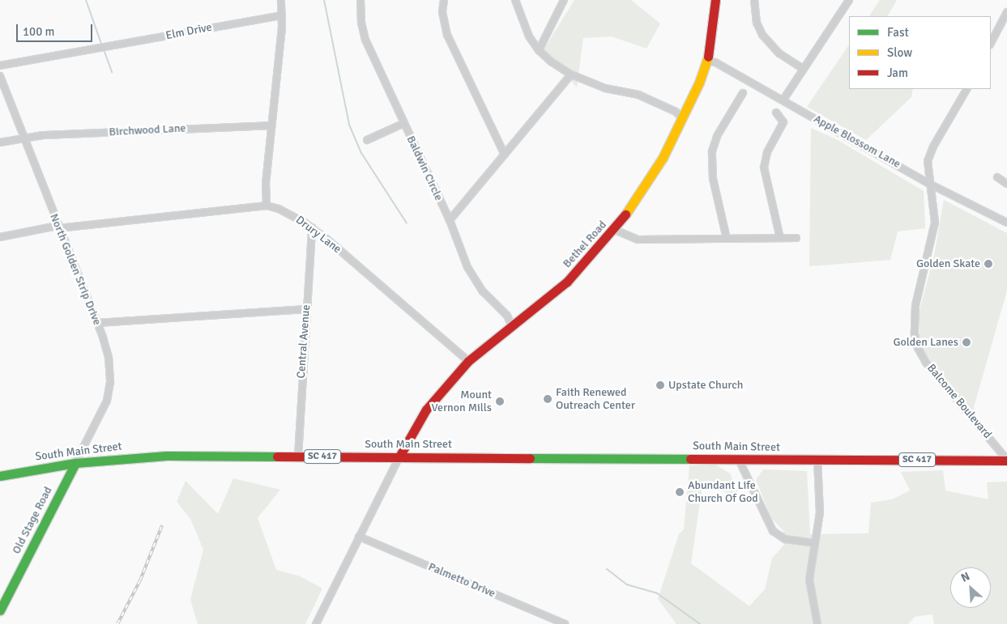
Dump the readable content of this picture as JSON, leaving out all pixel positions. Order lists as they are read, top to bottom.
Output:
{
  "streets": {
    "main road": [
      "Bethel Road",
      "South Main Street",
      "SC 417",
      "Old Stage Road"
    ],
    "street": [
      "Elm Drive",
      "Birchwood Lane",
      "Apple Blossom Lane",
      "Baldwin Circle",
      "Drury Lane",
      "North Golden Strip Drive",
      "Central Avenue",
      "Balcome Boulevard",
      "Palmetto Drive"
    ]
  },
  "crossings": [
    ["Birchwood Lane", "North Golden Strip Drive"],
    ["Apple Blossom Lane", "Bethel Road"],
    ["Apple Blossom Lane", "Balcome Boulevard"],
    ["Baldwin Circle", "Bethel Road"],
    ["Drury Lane", "Bethel Road"],
    ["Drury Lane", "North Golden Strip Drive"],
    ["Drury Lane", "Central Avenue"],
    ["Bethel Road", "South Main Street"],
    ["North Golden Strip Drive", "South Main Street"],
    ["North Golden Strip Drive", "Old Stage Road"],
    ["Central Avenue", "South Main Street"],
    ["Balcome Boulevard", "SC 417"],
    ["South Main Street", "SC 417"],
    ["South Main Street", "Old Stage Road"]
  ],
  "places": [
    "Golden Skate",
    "Golden Lanes",
    "Upstate Church",
    "Faith Renewed Outreach Center",
    "Mount Vernon Mills",
    "Abundant Life Church Of God"
  ],
  "legend": ["Fast", "Slow", "Jam"],
  "scale_bar": "100 m",
  "north": "top left"
}
